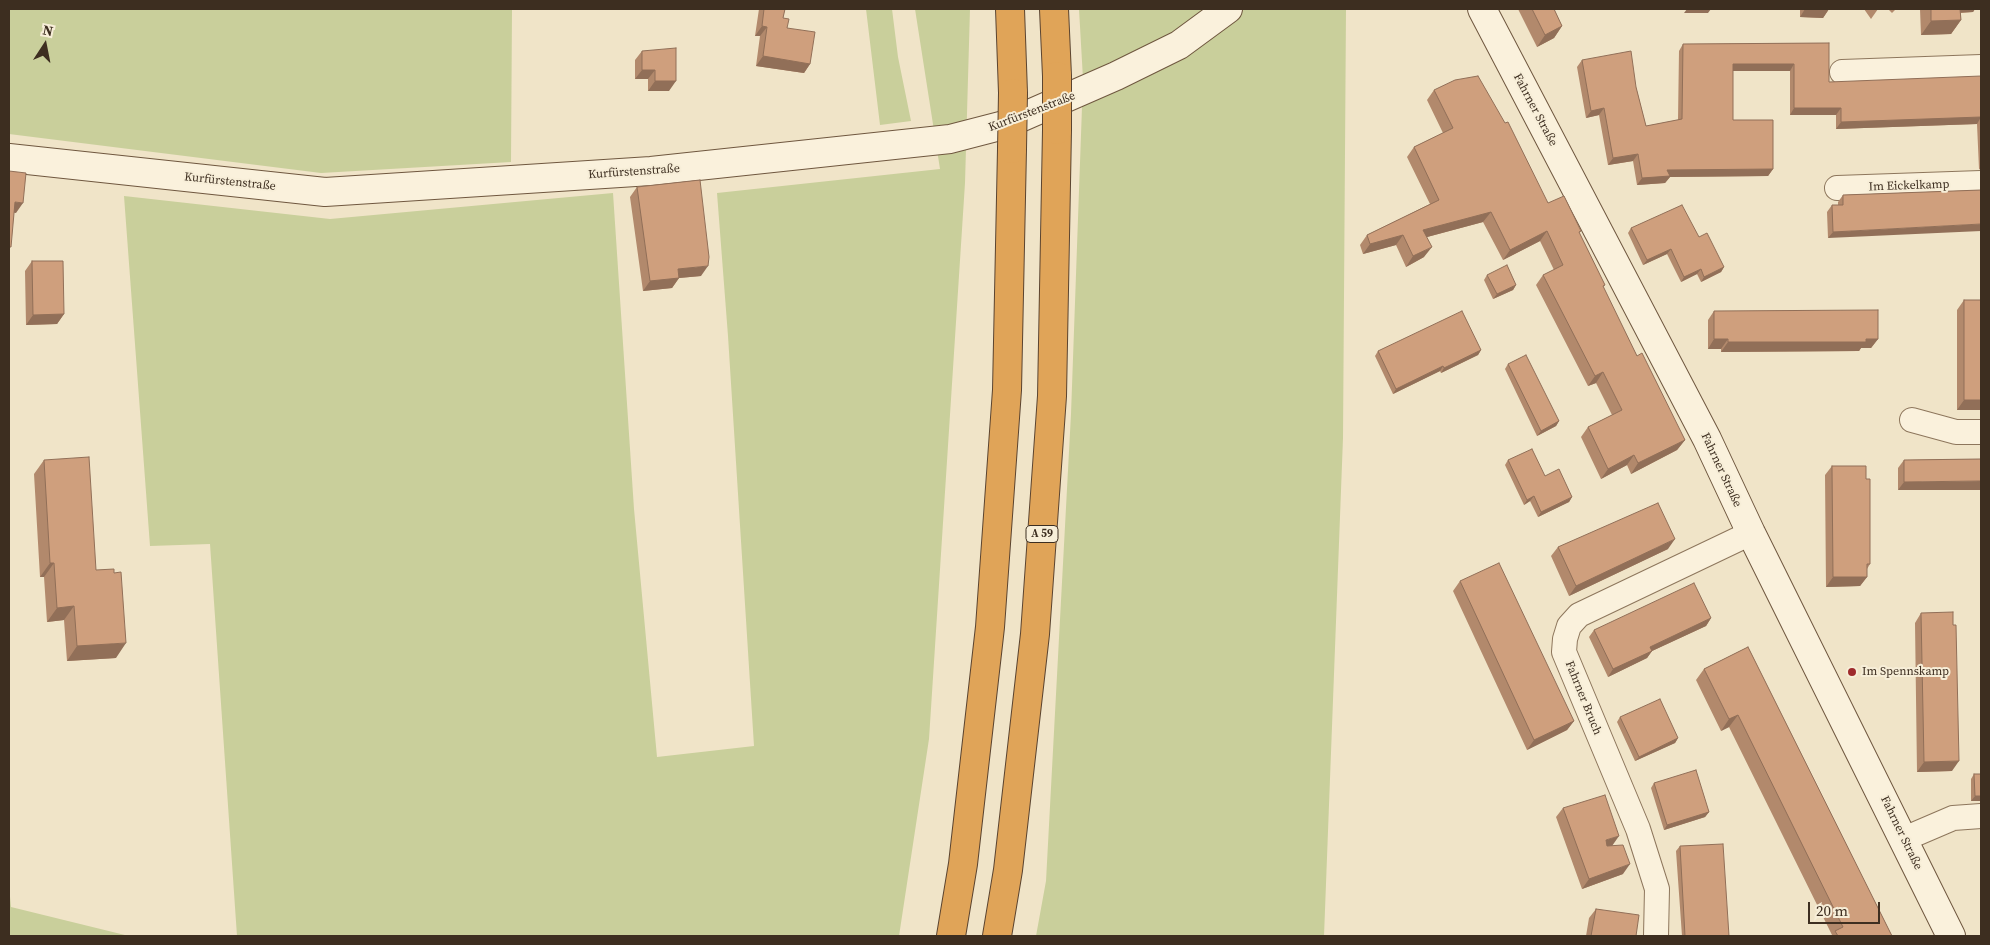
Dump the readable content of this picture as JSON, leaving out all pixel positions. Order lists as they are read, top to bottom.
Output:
{
  "streets": {
    "highway": ["A 59"],
    "street": [
      "Fahrner Straße",
      "Kurfürstenstraße",
      "Im Eickelkamp",
      "Fahrner Bruch"
    ]
  },
  "crossings": [
    ["Fahrner Straße", "Fahrner Bruch"]
  ],
  "places": ["Im Spennskamp"],
  "scale_bar": "20 m",
  "north": "top"
}
